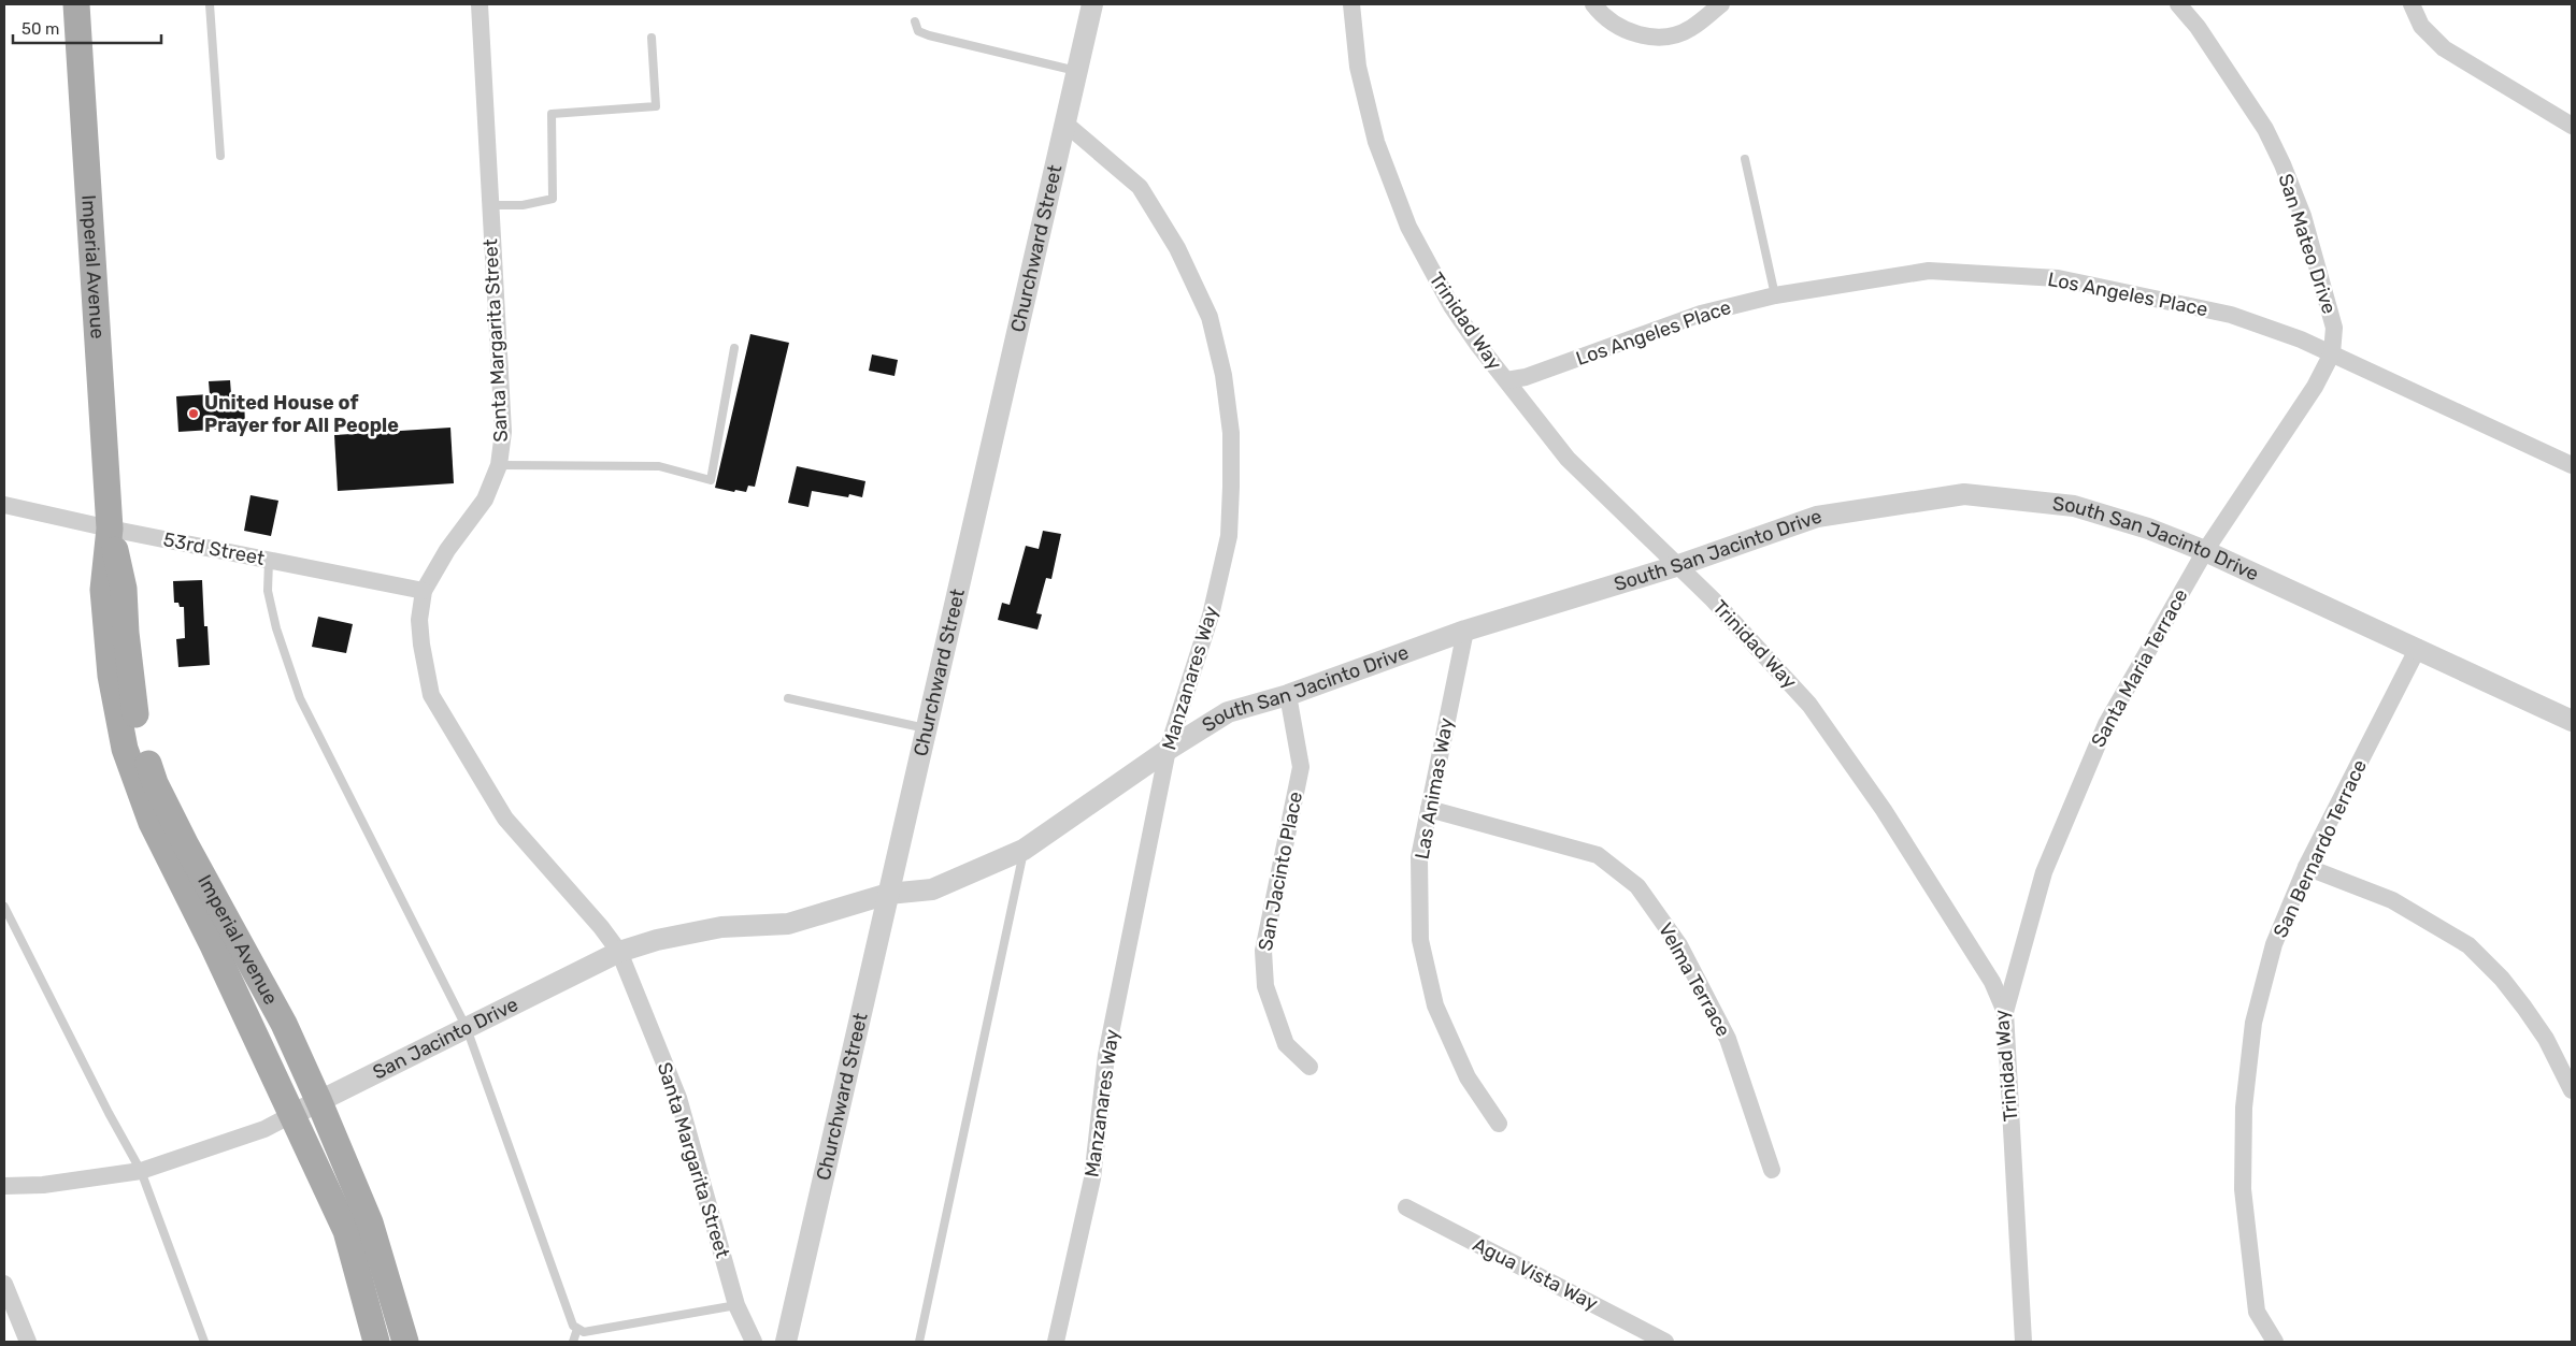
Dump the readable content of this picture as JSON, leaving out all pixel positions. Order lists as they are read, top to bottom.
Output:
{
  "streets": {
    "main road": ["Imperial Avenue"],
    "street": [
      "San Mateo Drive",
      "Churchward Street",
      "Los Angeles Place",
      "Trinidad Way",
      "Santa Margarita Street",
      "South San Jacinto Drive",
      "53rd Street",
      "Santa Maria Terrace",
      "Manzanares Way",
      "Las Animas Way",
      "San Bernardo Terrace",
      "San Jacinto Place",
      "Velma Terrace",
      "San Jacinto Drive",
      "Agua Vista Way"
    ]
  },
  "crossings": [
    ["San Mateo Drive", "Los Angeles Place"],
    ["San Mateo Drive", "Santa Maria Terrace"],
    ["Churchward Street", "South San Jacinto Drive"],
    ["Churchward Street", "Manzanares Way"],
    ["Churchward Street", "San Jacinto Drive"],
    ["Imperial Avenue", "53rd Street"],
    ["Imperial Avenue", "San Jacinto Drive"],
    ["Los Angeles Place", "Trinidad Way"],
    ["Los Angeles Place", "Santa Maria Terrace"],
    ["Trinidad Way", "South San Jacinto Drive"],
    ["Trinidad Way", "Santa Maria Terrace"],
    ["Santa Margarita Street", "53rd Street"],
    ["Santa Margarita Street", "San Jacinto Drive"],
    ["South San Jacinto Drive", "Santa Maria Terrace"],
    ["South San Jacinto Drive", "Manzanares Way"],
    ["South San Jacinto Drive", "Las Animas Way"],
    ["South San Jacinto Drive", "San Bernardo Terrace"],
    ["South San Jacinto Drive", "San Jacinto Place"],
    ["South San Jacinto Drive", "San Jacinto Drive"],
    ["Las Animas Way", "Velma Terrace"]
  ],
  "places": ["United House of Prayer for All People"],
  "scale_bar": "50 m"
}
